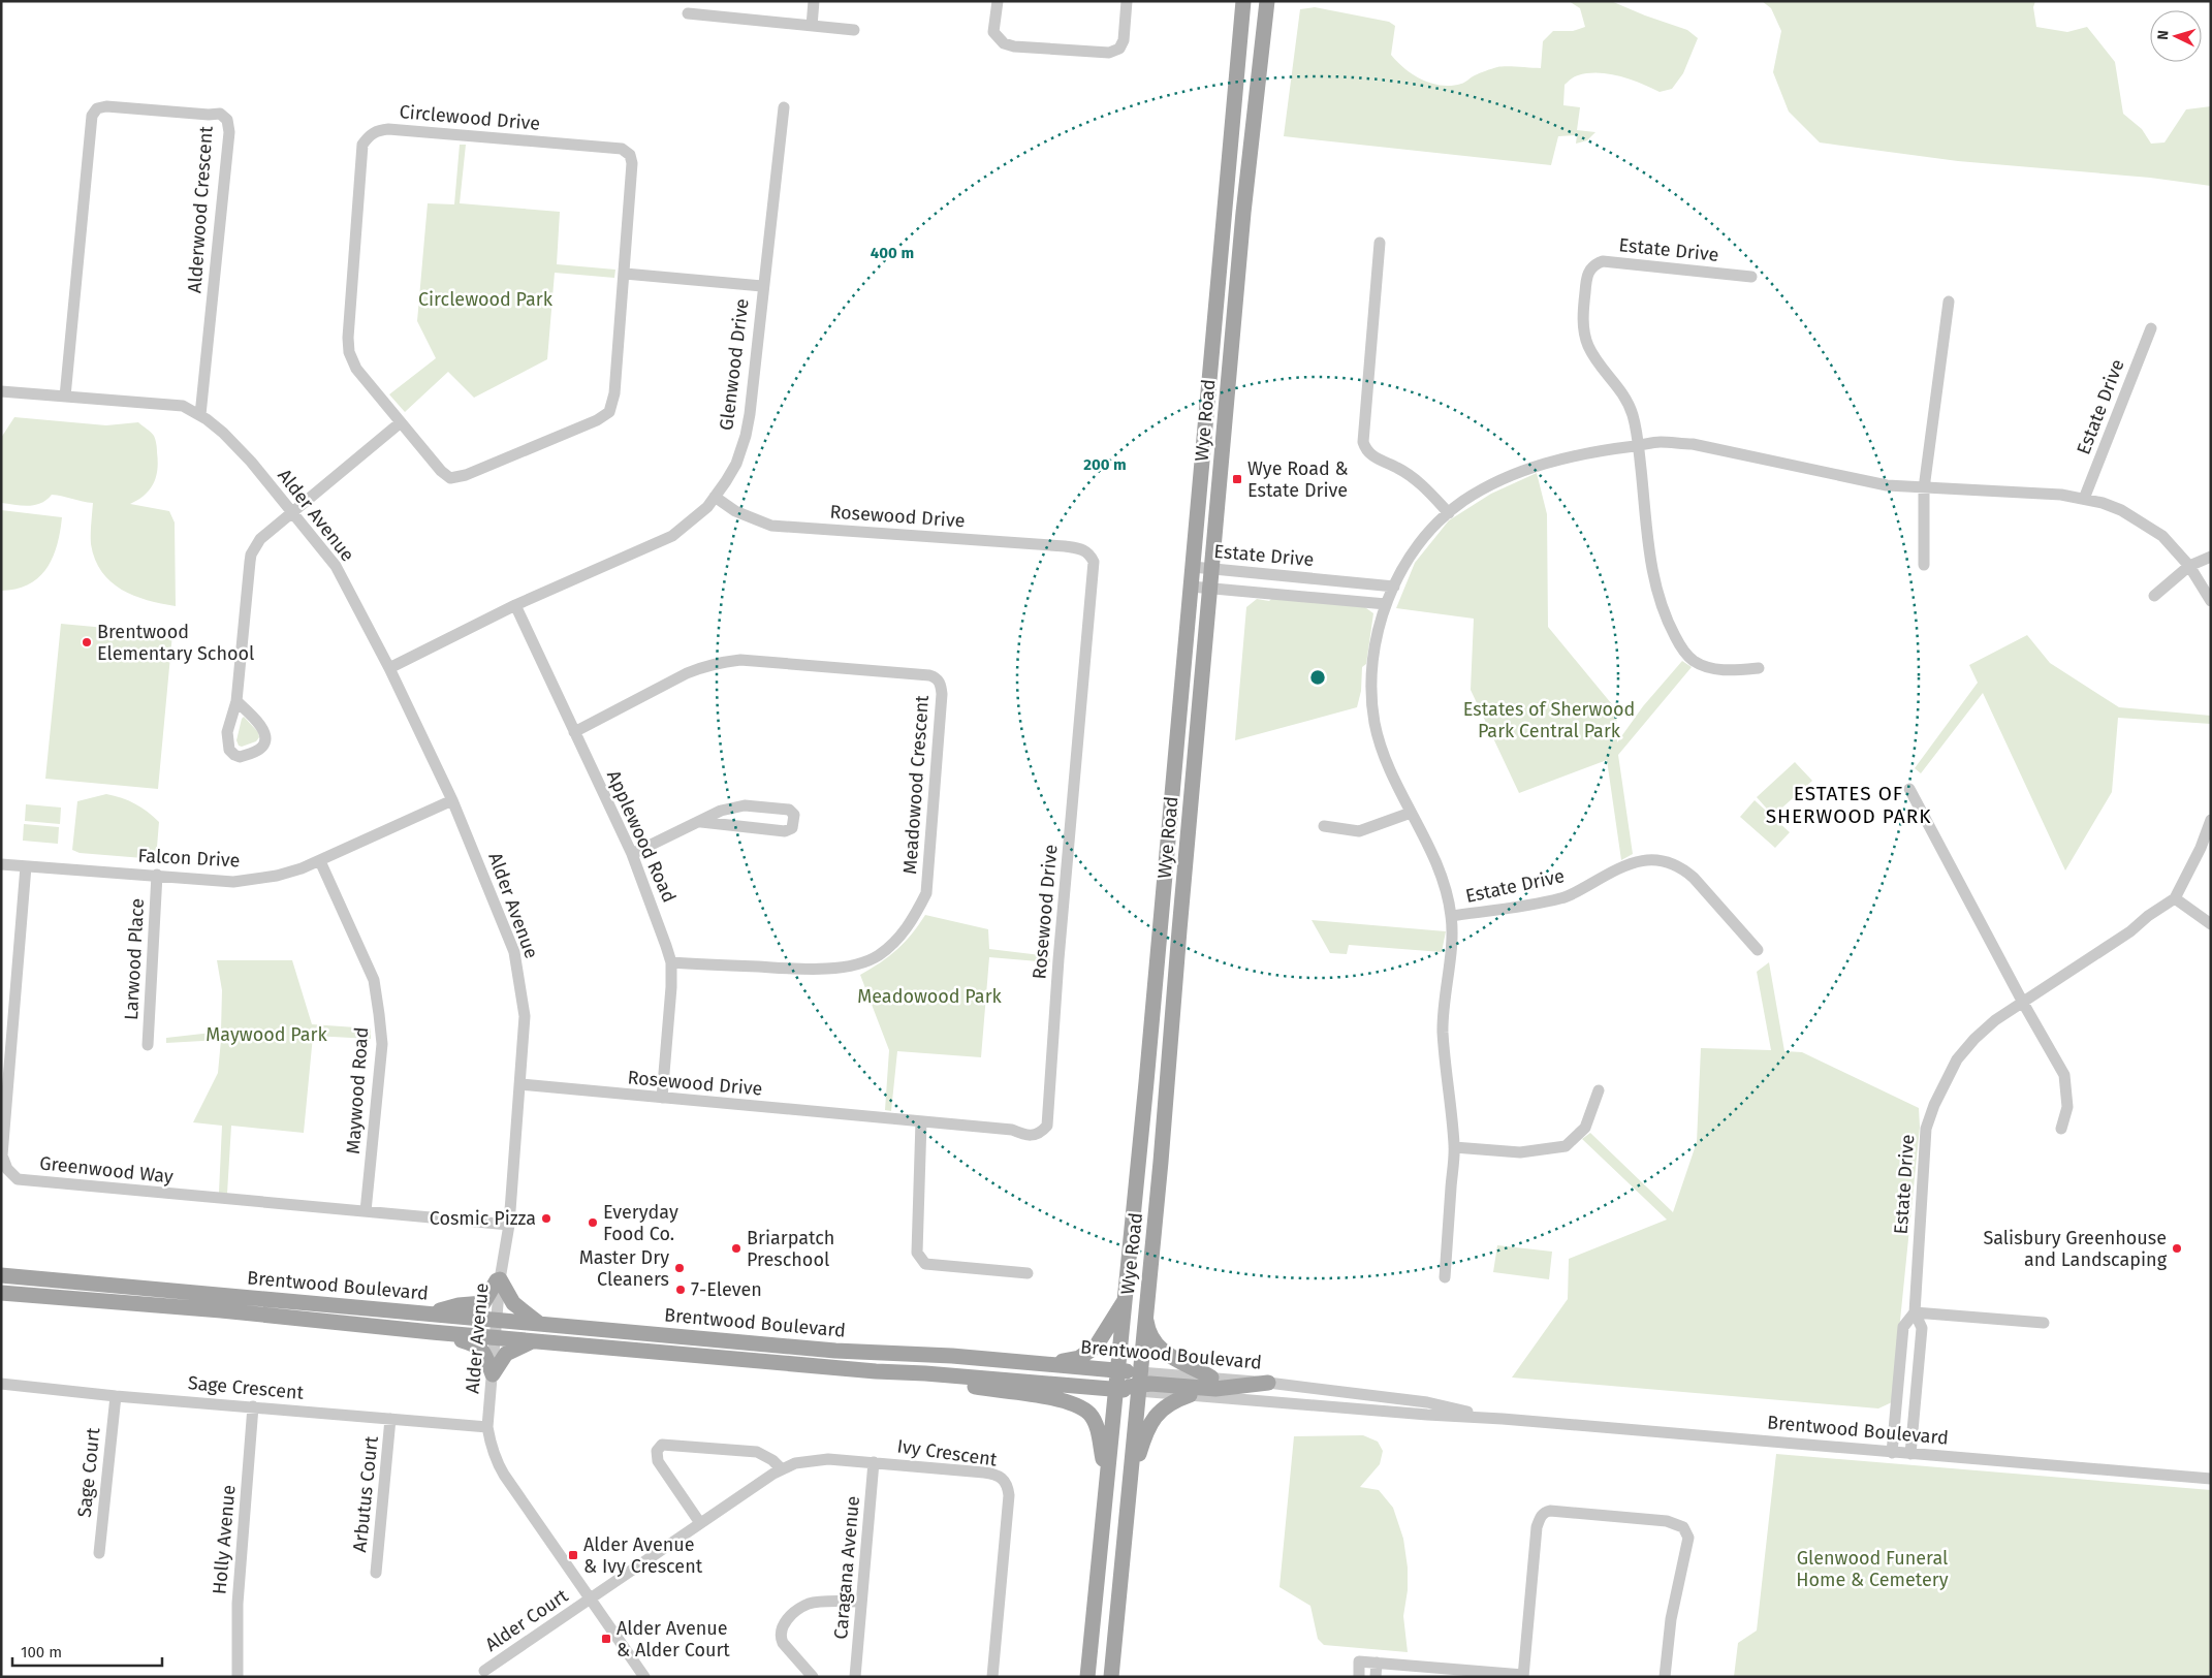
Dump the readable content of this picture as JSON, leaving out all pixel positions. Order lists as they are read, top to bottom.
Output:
{
  "streets": {
    "main road": ["Wye Road", "Brentwood Boulevard"],
    "street": [
      "Circlewood Drive",
      "Alderwood Crescent",
      "Estate Drive",
      "Glenwood Drive",
      "Alder Avenue",
      "Rosewood Drive",
      "Meadowood Crescent",
      "Applewood Road",
      "Falcon Drive",
      "Larwood Place",
      "Maywood Road",
      "Greenwood Way",
      "Sage Crescent",
      "Ivy Crescent",
      "Sage Court",
      "Arbutus Court",
      "Holly Avenue",
      "Caragana Avenue",
      "Alder Court"
    ]
  },
  "crossings": [
    ["Alderwood Crescent", "Alder Avenue"],
    ["Estate Drive", "Wye Road"],
    ["Estate Drive", "Brentwood Boulevard"],
    ["Glenwood Drive", "Alder Avenue"],
    ["Glenwood Drive", "Rosewood Drive"],
    ["Glenwood Drive", "Applewood Road"],
    ["Wye Road", "Brentwood Boulevard"],
    ["Alder Avenue", "Rosewood Drive"],
    ["Alder Avenue", "Falcon Drive"],
    ["Alder Avenue", "Greenwood Way"],
    ["Alder Avenue", "Brentwood Boulevard"],
    ["Alder Avenue", "Sage Crescent"],
    ["Alder Avenue", "Ivy Crescent"],
    ["Alder Avenue", "Alder Court"],
    ["Rosewood Drive", "Applewood Road"],
    ["Meadowood Crescent", "Applewood Road"],
    ["Falcon Drive", "Larwood Place"],
    ["Falcon Drive", "Maywood Road"],
    ["Falcon Drive", "Greenwood Way"],
    ["Maywood Road", "Greenwood Way"],
    ["Sage Crescent", "Sage Court"],
    ["Sage Crescent", "Arbutus Court"],
    ["Sage Crescent", "Holly Avenue"],
    ["Ivy Crescent", "Caragana Avenue"],
    ["Ivy Crescent", "Alder Court"]
  ],
  "districts": ["ESTATES OF SHERWOOD PARK"],
  "parks": [
    "Circlewood Park",
    "Estates of Sherwood Park Central Park",
    "Meadowood Park",
    "Maywood Park",
    "Glenwood Funeral Home & Cemetery"
  ],
  "places": {
    "transit": ["Wye Road & Estate Drive", "Alder Avenue & Ivy Crescent", "Alder Avenue & Alder Court"],
    "other": [
      "Brentwood Elementary School",
      "Cosmic Pizza",
      "Everyday Food Co.",
      "Briarpatch Preschool",
      "Salisbury Greenhouse and Landscaping",
      "Master Dry Cleaners",
      "7-Eleven"
    ]
  },
  "scale_bar": "100 m",
  "north": "left",
  "rings": ["400 m", "200 m"]
}
